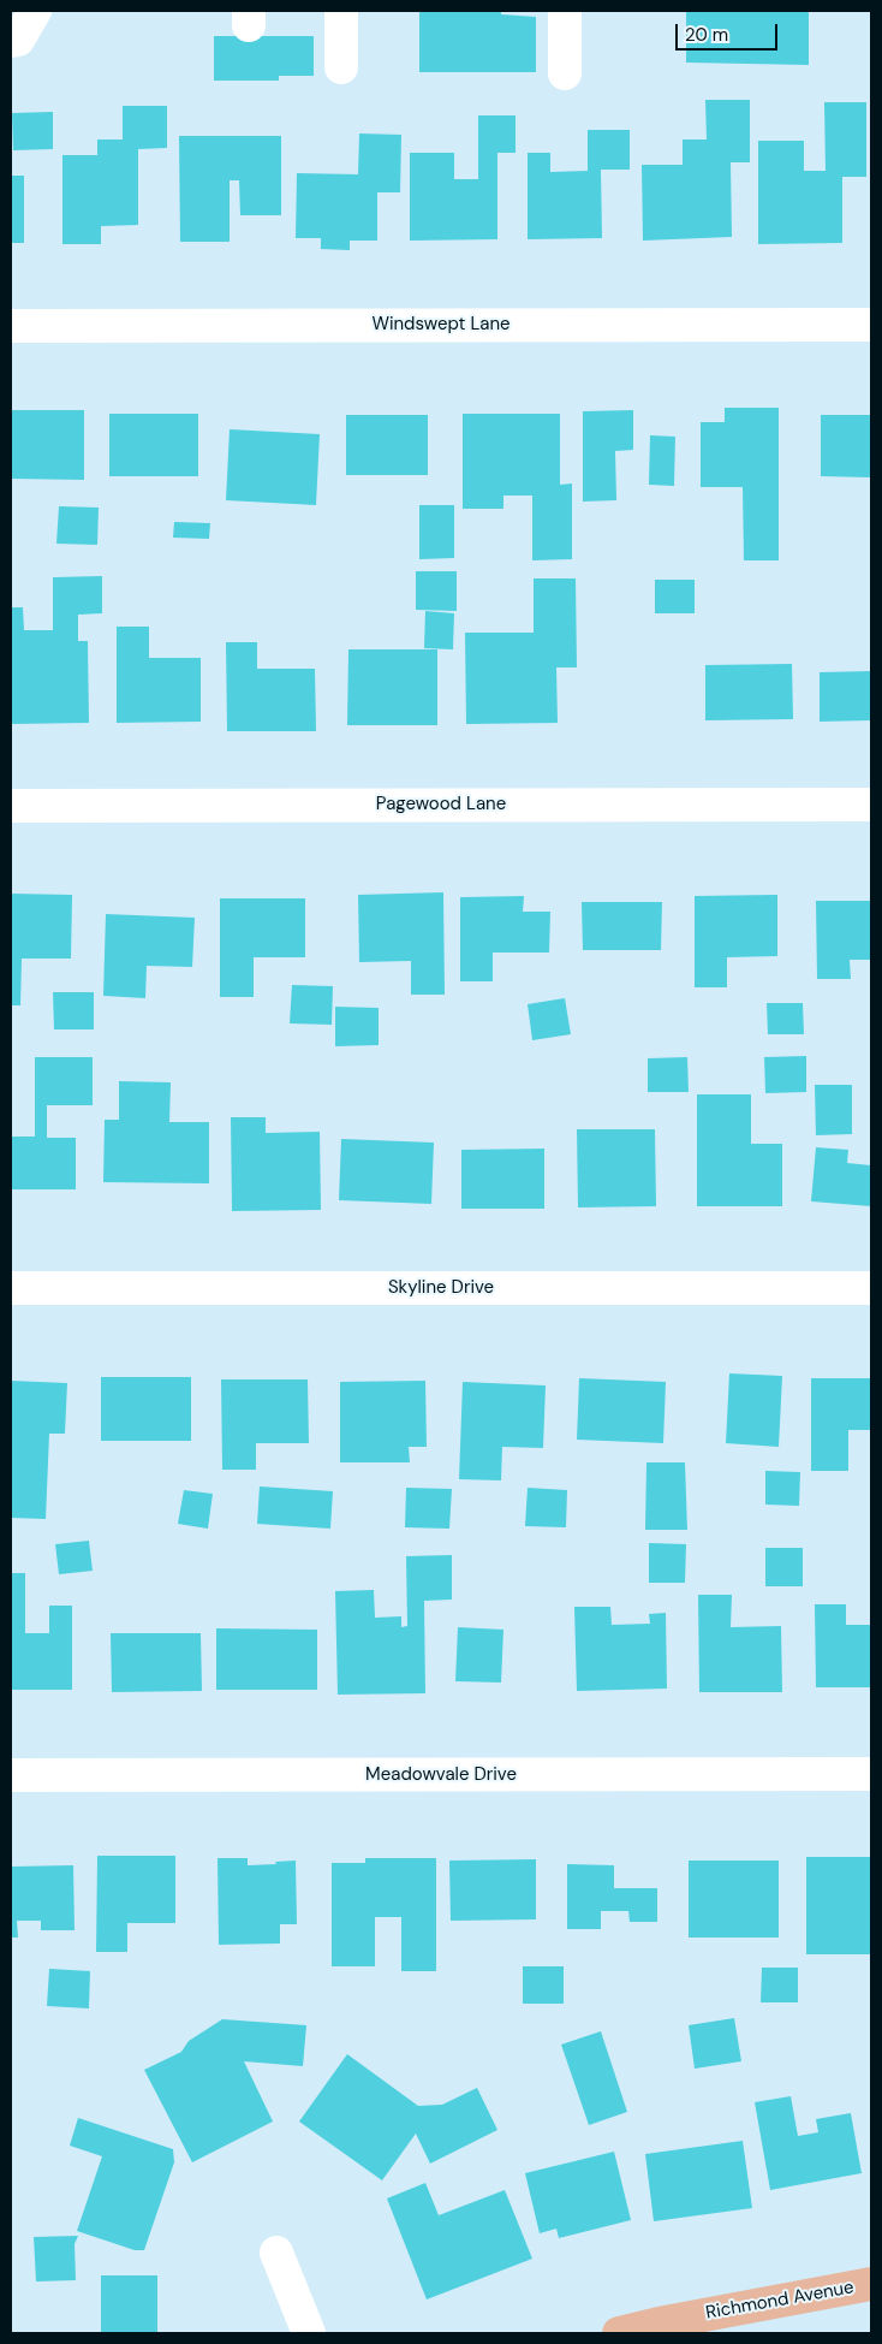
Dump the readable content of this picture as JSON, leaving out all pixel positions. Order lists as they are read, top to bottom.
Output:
{
  "streets": {
    "main road": ["Richmond Avenue"],
    "street": [
      "Windswept Lane",
      "Pagewood Lane",
      "Skyline Drive",
      "Meadowvale Drive"
    ]
  },
  "scale_bar": "20 m"
}
